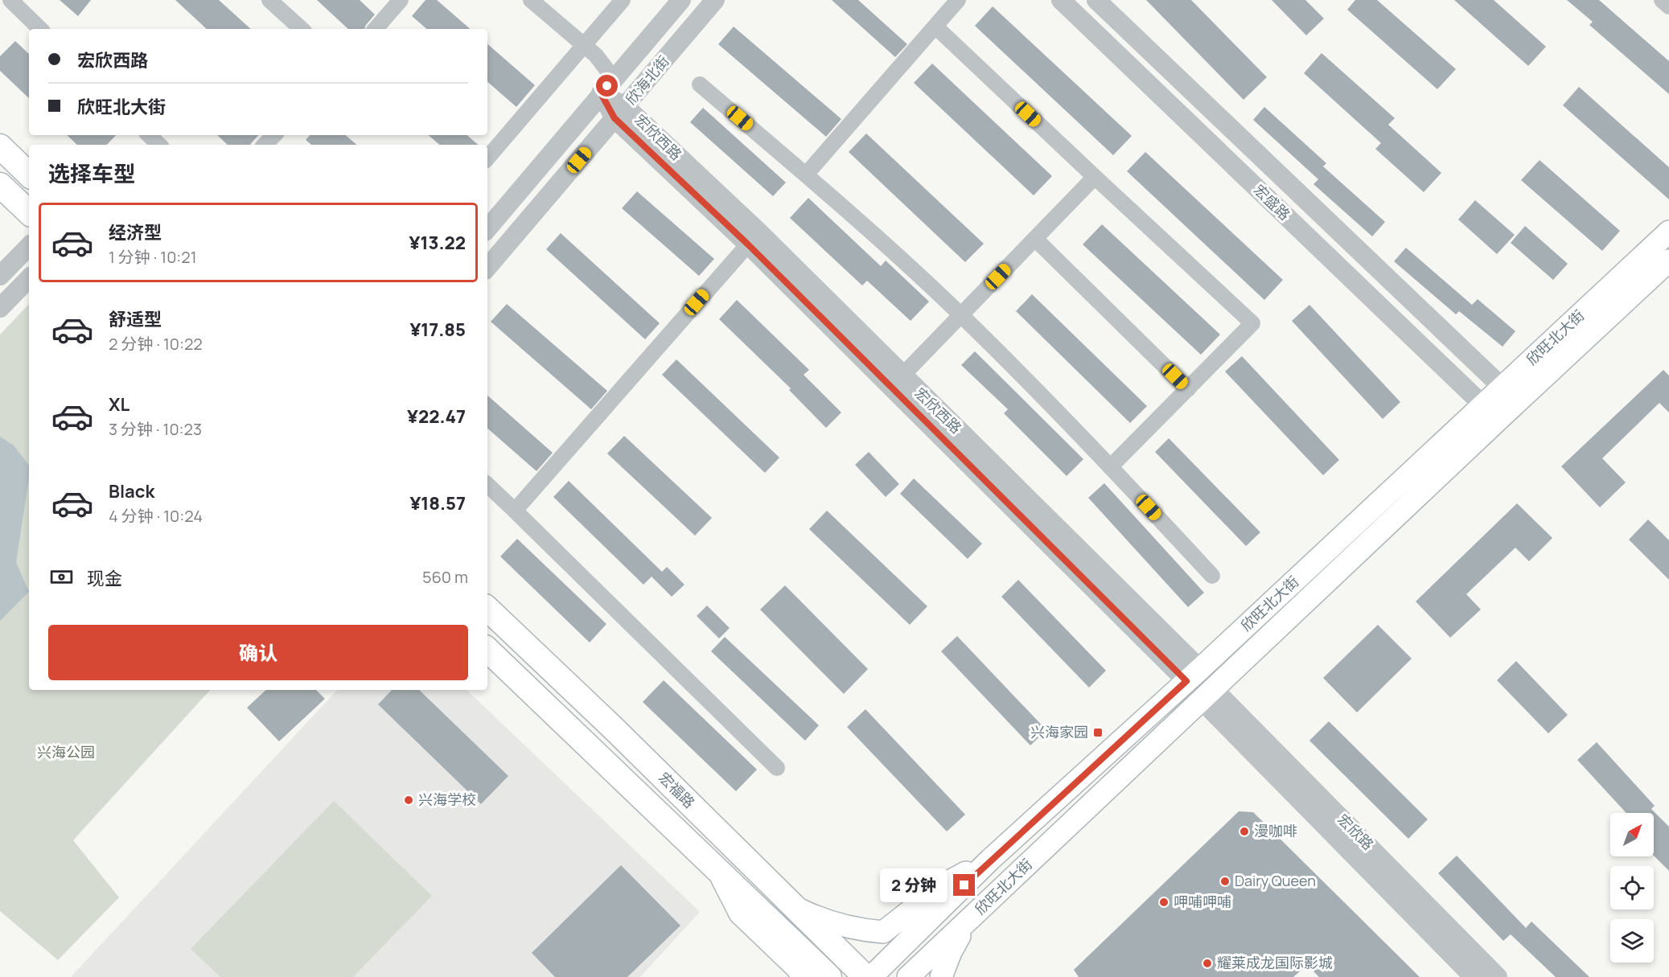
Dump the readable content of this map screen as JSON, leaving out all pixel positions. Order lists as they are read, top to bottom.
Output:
{
  "streets": {
    "main road": ["欣旺北大街", "宏福路"],
    "street": [
      "欣海北街",
      "宏欣西路",
      "宏盛路",
      "宏欣路"
    ]
  },
  "crossings": [
    ["欣海北街", "宏欣西路"],
    ["宏欣西路", "欣旺北大街"],
    ["宏盛路", "欣旺北大街"],
    ["欣旺北大街", "宏欣路"]
  ],
  "parks": ["兴海公园"],
  "places": {
    "transit": ["兴海家园"],
    "other": [
      "兴海学校",
      "漫咖啡",
      "Dairy Queen",
      "呷哺呷哺",
      "耀莱成龙国际影城"
    ]
  },
  "north": "top right",
  "page": {
    "banner": ["宏欣西路", "欣旺北大街"],
    "heading": "选择车型",
    "list": [
      {
        "name": "经济型",
        "note": "1 分钟 · 10:21",
        "value": "¥13.22"
      },
      {
        "name": "舒适型",
        "note": "2 分钟 · 10:22",
        "value": "¥17.85"
      },
      {
        "name": "XL",
        "note": "3 分钟 · 10:23",
        "value": "¥22.47"
      },
      {
        "name": "Black",
        "note": "4 分钟 · 10:24",
        "value": "¥18.57"
      }
    ],
    "pay": ["现金", "560 m"],
    "buttons": "确认",
    "bubble": "2 分钟"
  }
}
